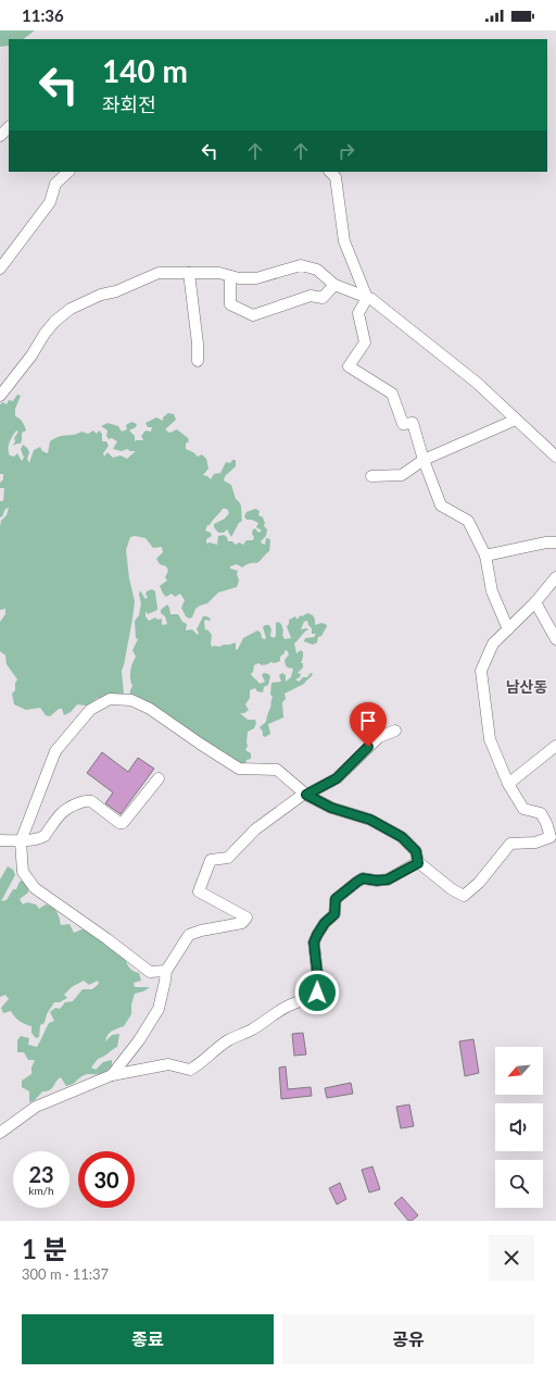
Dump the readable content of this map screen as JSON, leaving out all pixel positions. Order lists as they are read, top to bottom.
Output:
{
  "districts": ["남산동"],
  "north": "bottom left",
  "page": {
    "status": "11:36",
    "turn": ["140 m", "좌회전"],
    "speed": "23 km/h",
    "limit": "30",
    "heading": ["1 분", "300 m · 11:37"],
    "buttons": ["종료", "공유"]
  }
}
